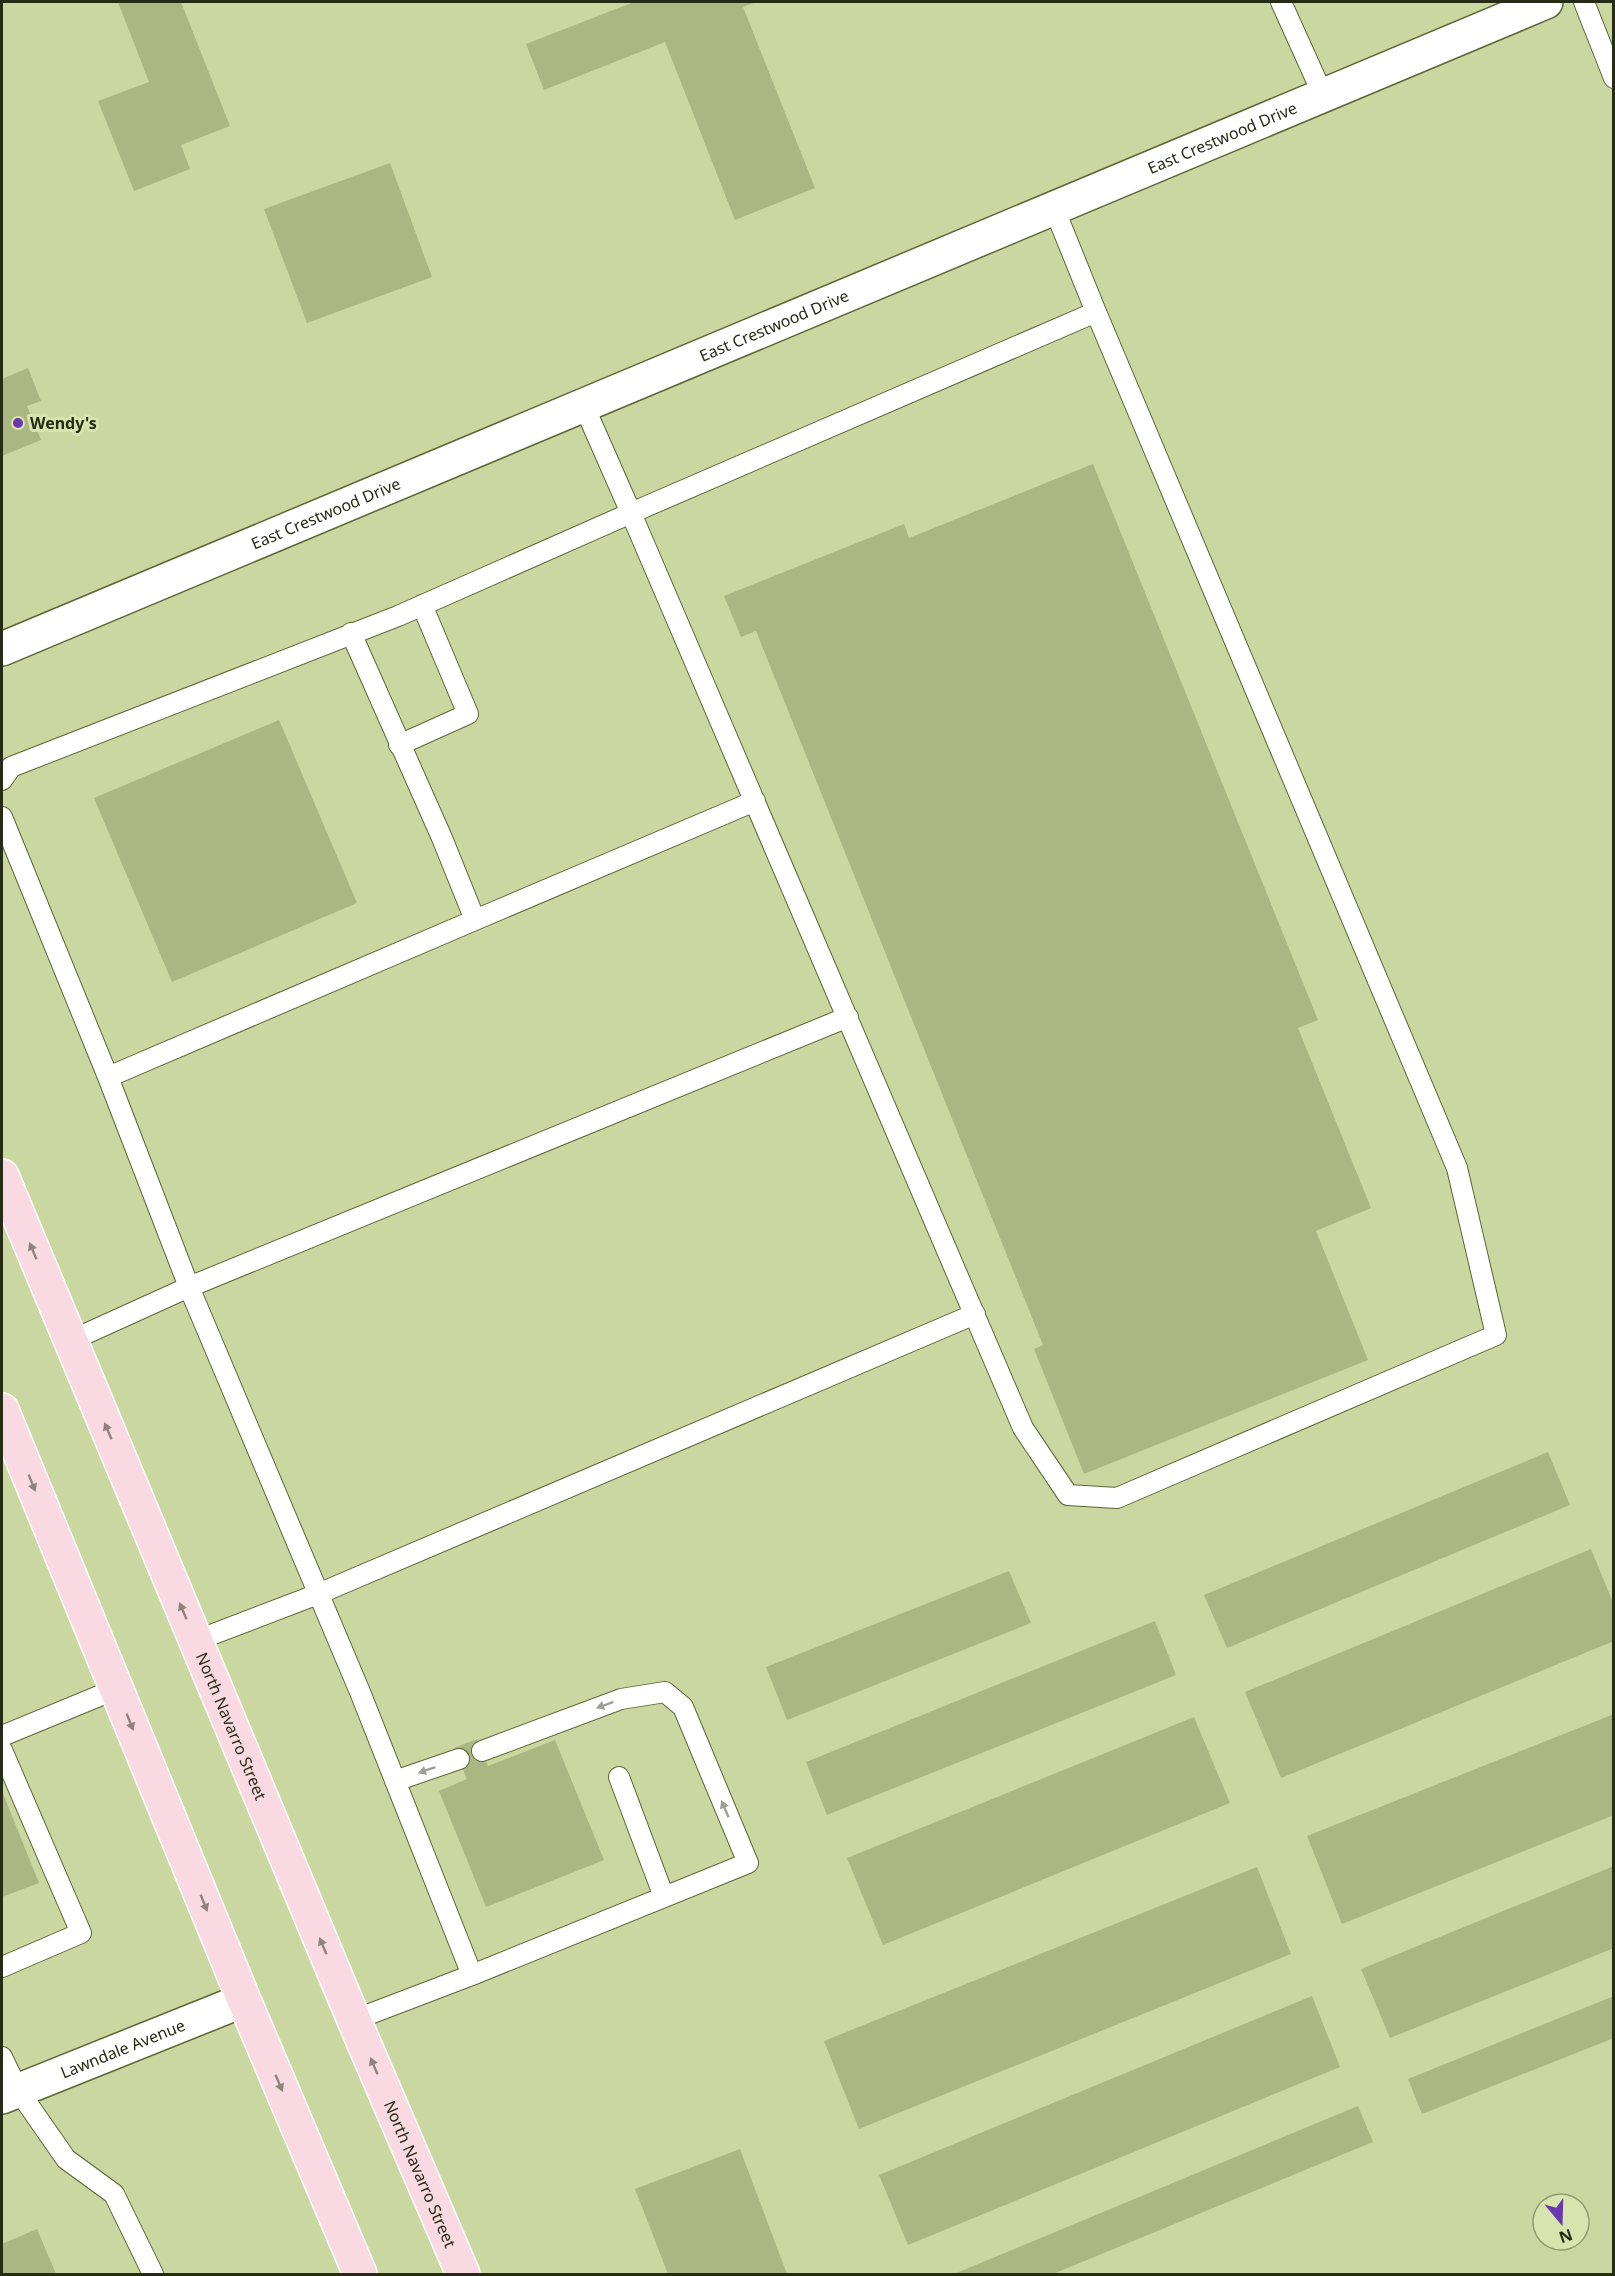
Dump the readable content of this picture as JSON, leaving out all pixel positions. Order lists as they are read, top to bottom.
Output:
{
  "streets": {
    "main road": ["North Navarro Street"],
    "street": ["East Crestwood Drive", "Lawndale Avenue"]
  },
  "places": ["Wendy's"],
  "north": "bottom"
}
